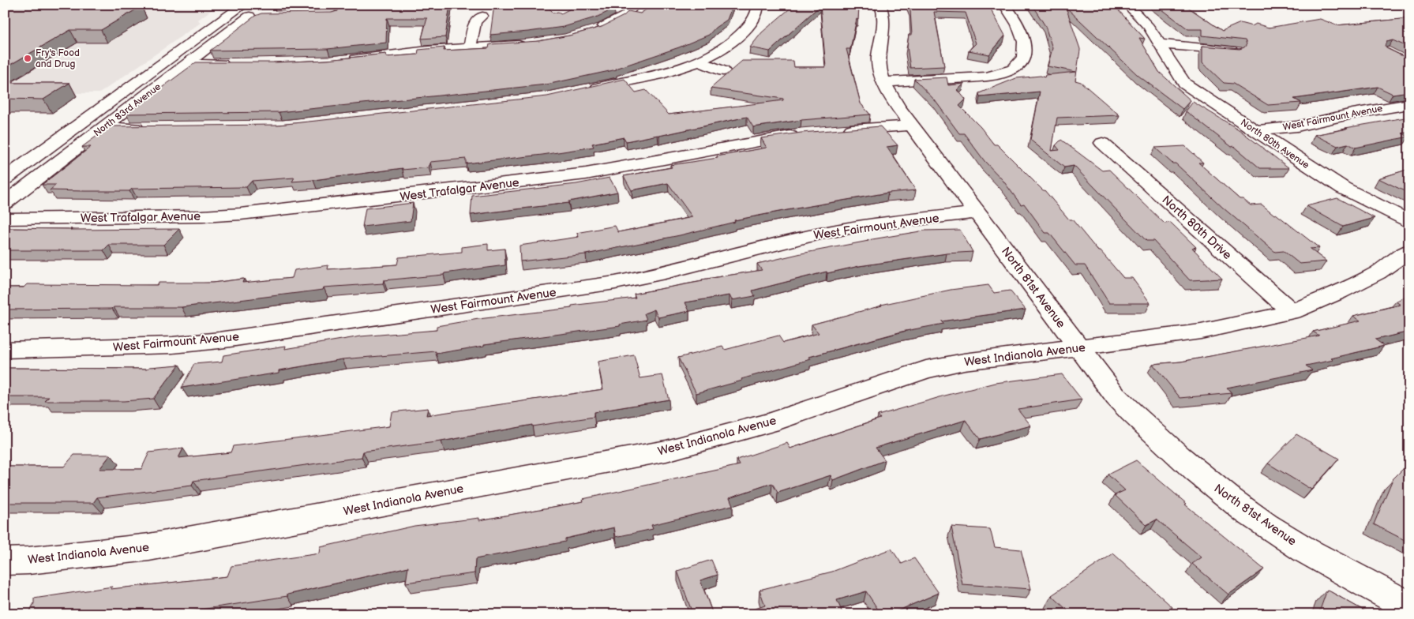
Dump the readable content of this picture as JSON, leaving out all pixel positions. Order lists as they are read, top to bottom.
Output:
{
  "streets": {
    "street": [
      "North 83rd Avenue",
      "West Fairmount Avenue",
      "North 80th Avenue",
      "West Trafalgar Avenue",
      "North 80th Drive",
      "North 81st Avenue",
      "West Indianola Avenue"
    ]
  },
  "crossings": [
    ["West Fairmount Avenue", "North 80th Avenue"],
    ["West Fairmount Avenue", "North 81st Avenue"],
    ["North 80th Drive", "West Indianola Avenue"],
    ["North 81st Avenue", "West Indianola Avenue"]
  ],
  "places": ["Fry's Food and Drug"]
}
